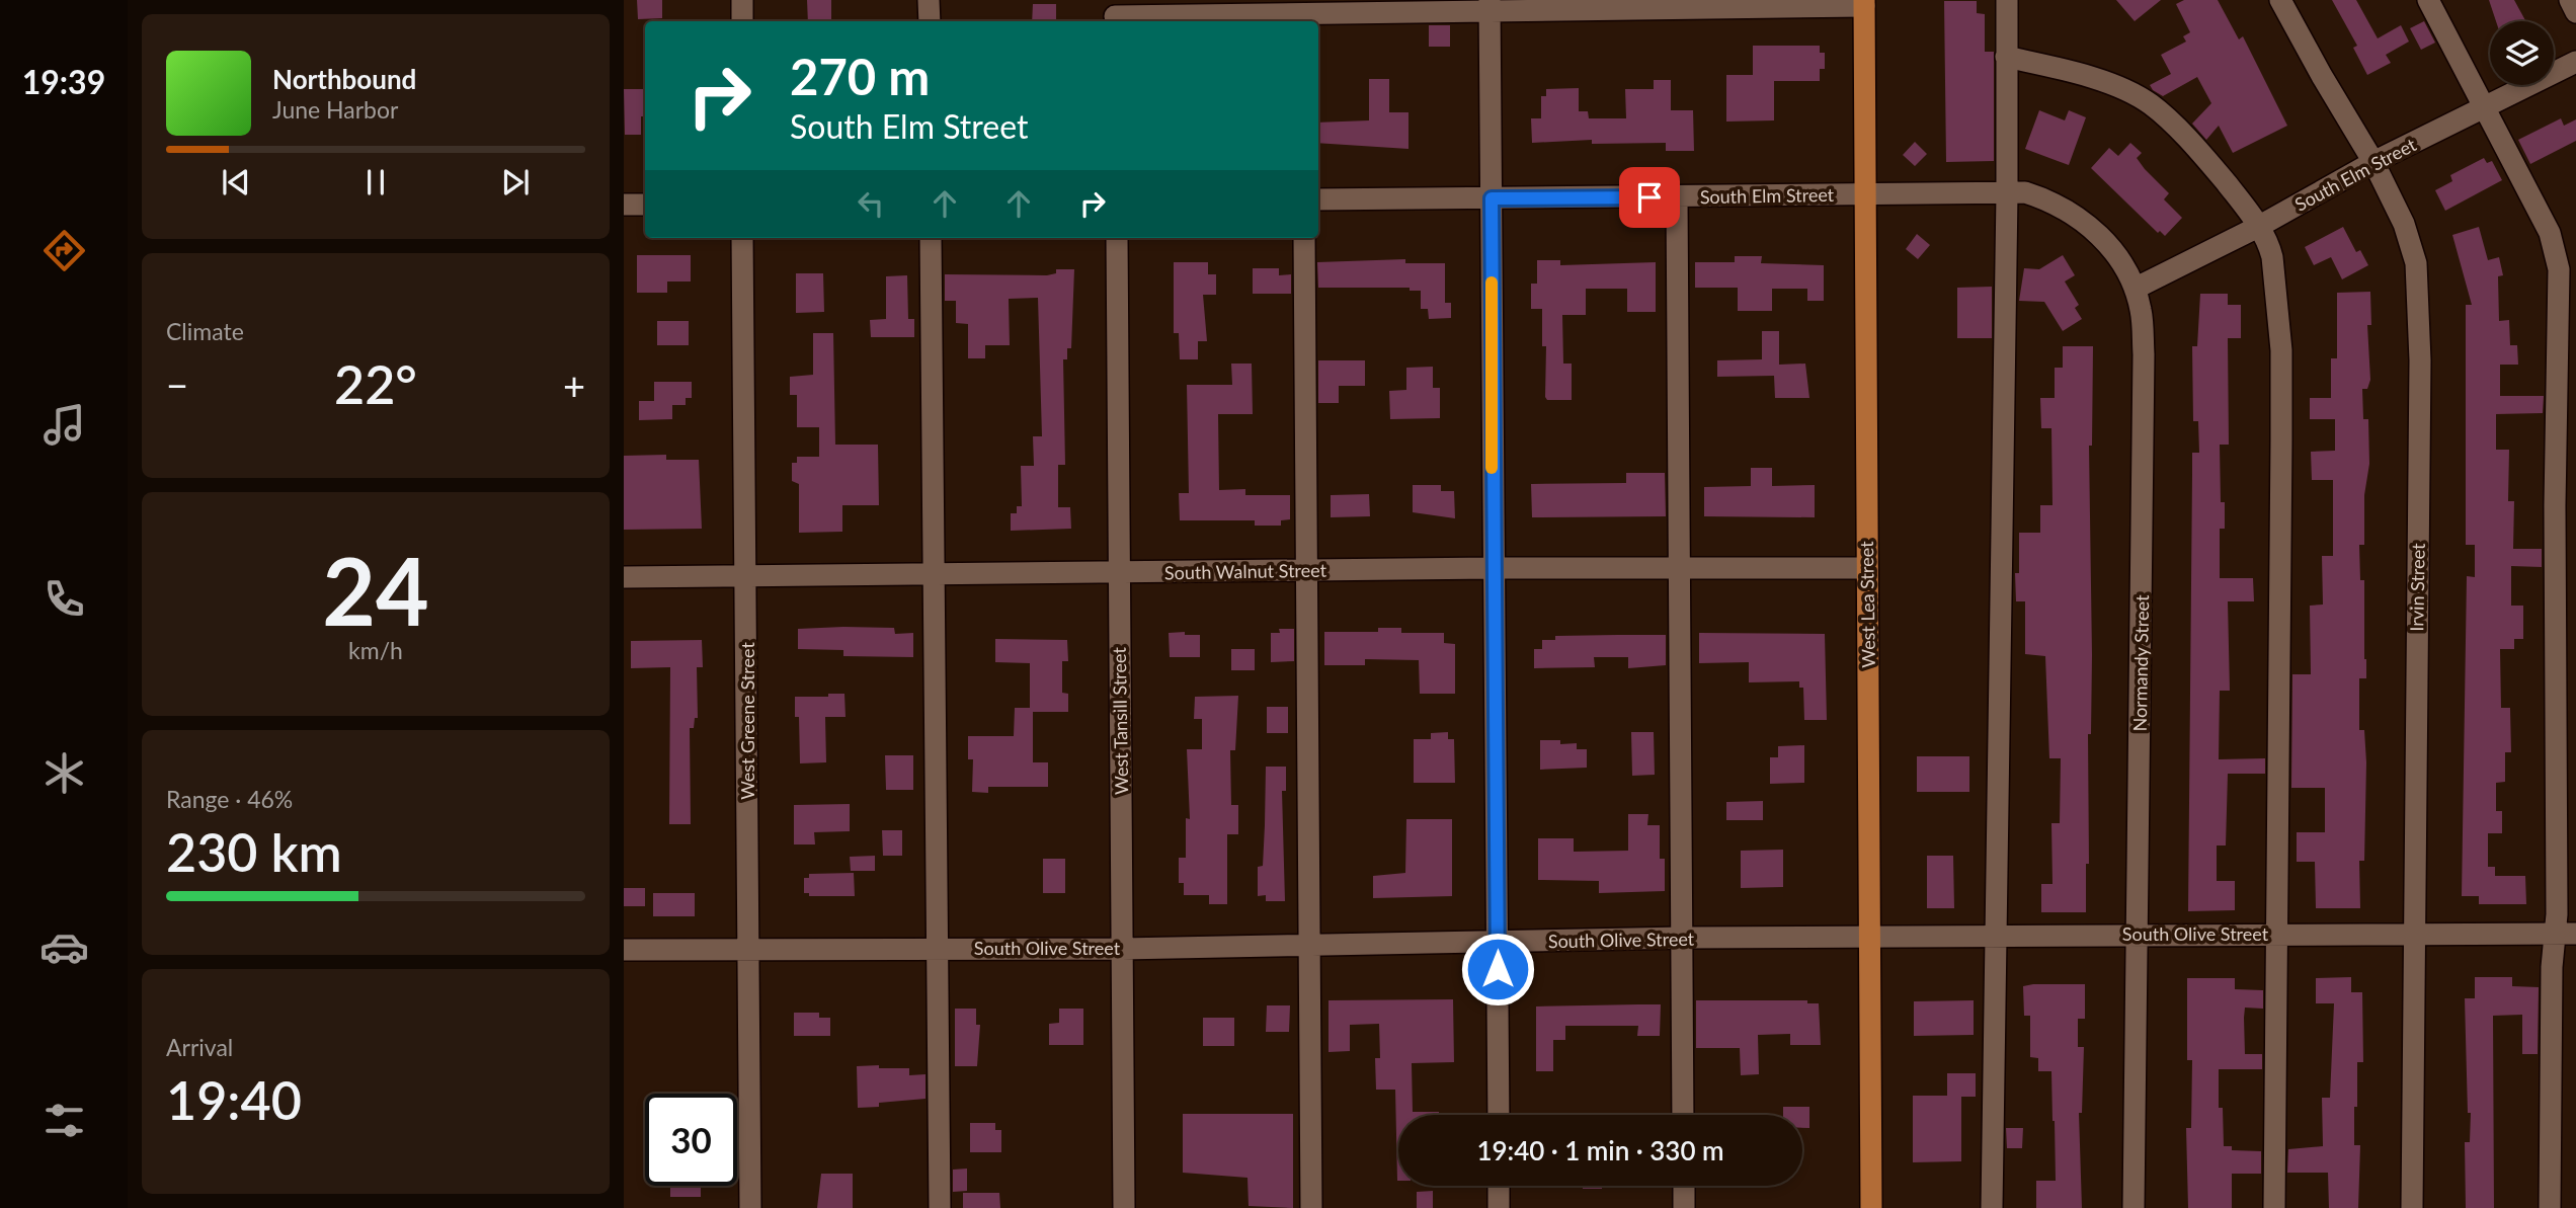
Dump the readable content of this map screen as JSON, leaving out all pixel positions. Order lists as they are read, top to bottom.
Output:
{
  "streets": {
    "main road": ["West Lea Street"],
    "street": [
      "South Elm Street",
      "South Walnut Street",
      "Irvin Street",
      "Normandy Street",
      "West Greene Street",
      "West Tansill Street",
      "South Olive Street"
    ]
  },
  "crossings": [
    ["South Elm Street", "Irvin Street"],
    ["South Elm Street", "West Lea Street"],
    ["South Elm Street", "Normandy Street"],
    ["South Walnut Street", "West Lea Street"],
    ["South Walnut Street", "West Greene Street"],
    ["South Walnut Street", "West Tansill Street"],
    ["Irvin Street", "South Olive Street"],
    ["West Lea Street", "South Olive Street"],
    ["Normandy Street", "South Olive Street"],
    ["West Greene Street", "South Olive Street"],
    ["West Tansill Street", "South Olive Street"]
  ],
  "page": {
    "tabs": "19:39",
    "turn": ["270 m", "South Elm Street"],
    "song": ["Northbound", "June Harbor"],
    "tile": [
      "Climate",
      ["24", "km/h"],
      ["Range · 46%", "230 km"],
      ["Arrival", "19:40"]
    ],
    "heat": ["−", "22°", "+"],
    "limit": "30",
    "trip": "19:40 · 1 min · 330 m"
  }
}
